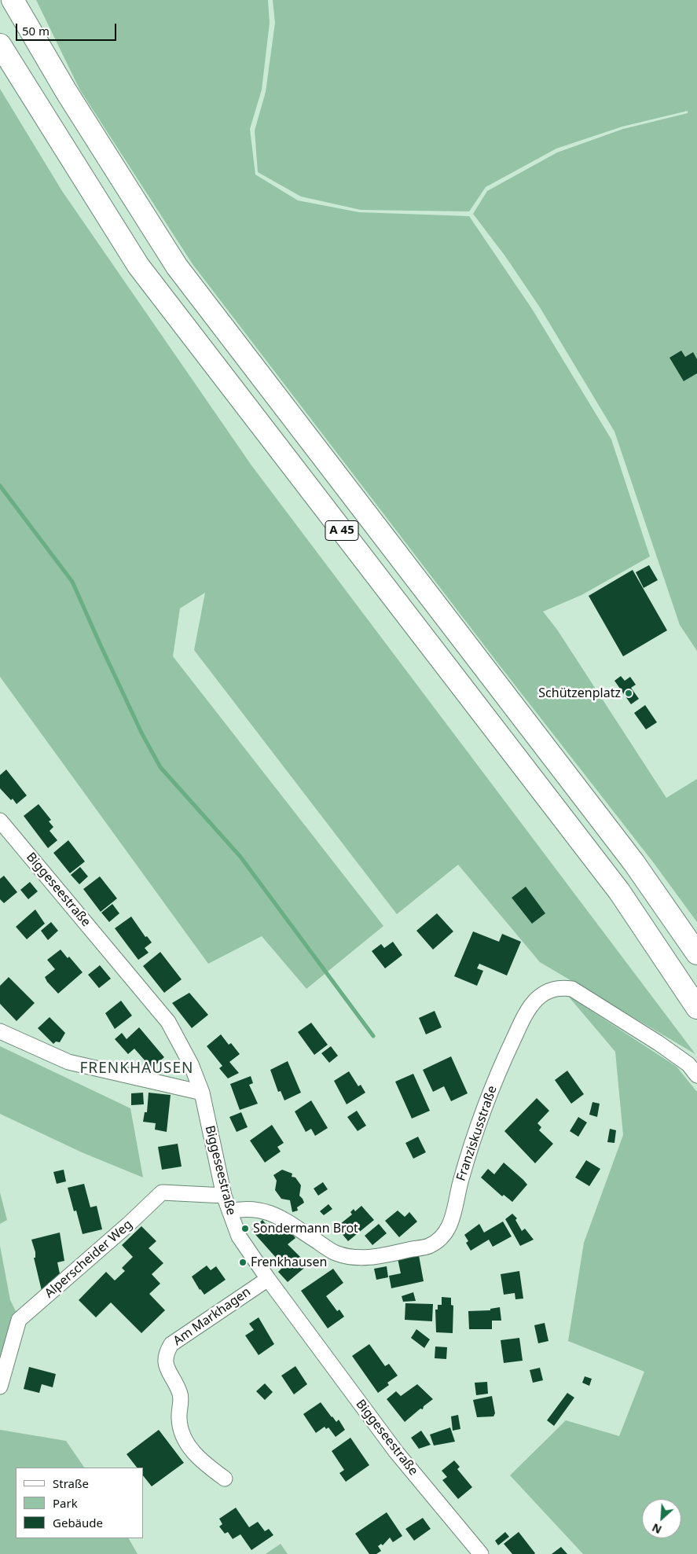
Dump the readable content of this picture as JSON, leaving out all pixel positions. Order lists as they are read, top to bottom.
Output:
{
  "streets": {
    "highway": ["A 45"],
    "street": [
      "Biggeseestraße",
      "Franziskusstraße",
      "Alperscheider Weg",
      "Am Markhagen"
    ]
  },
  "crossings": [
    ["Biggeseestraße", "Franziskusstraße"],
    ["Biggeseestraße", "Alperscheider Weg"],
    ["Biggeseestraße", "Am Markhagen"]
  ],
  "districts": ["FRENKHAUSEN"],
  "places": ["Schützenplatz", "Sondermann Brot", "Frenkhausen"],
  "legend": ["Straße", "Park", "Gebäude"],
  "scale_bar": "50 m",
  "north": "bottom left"
}
